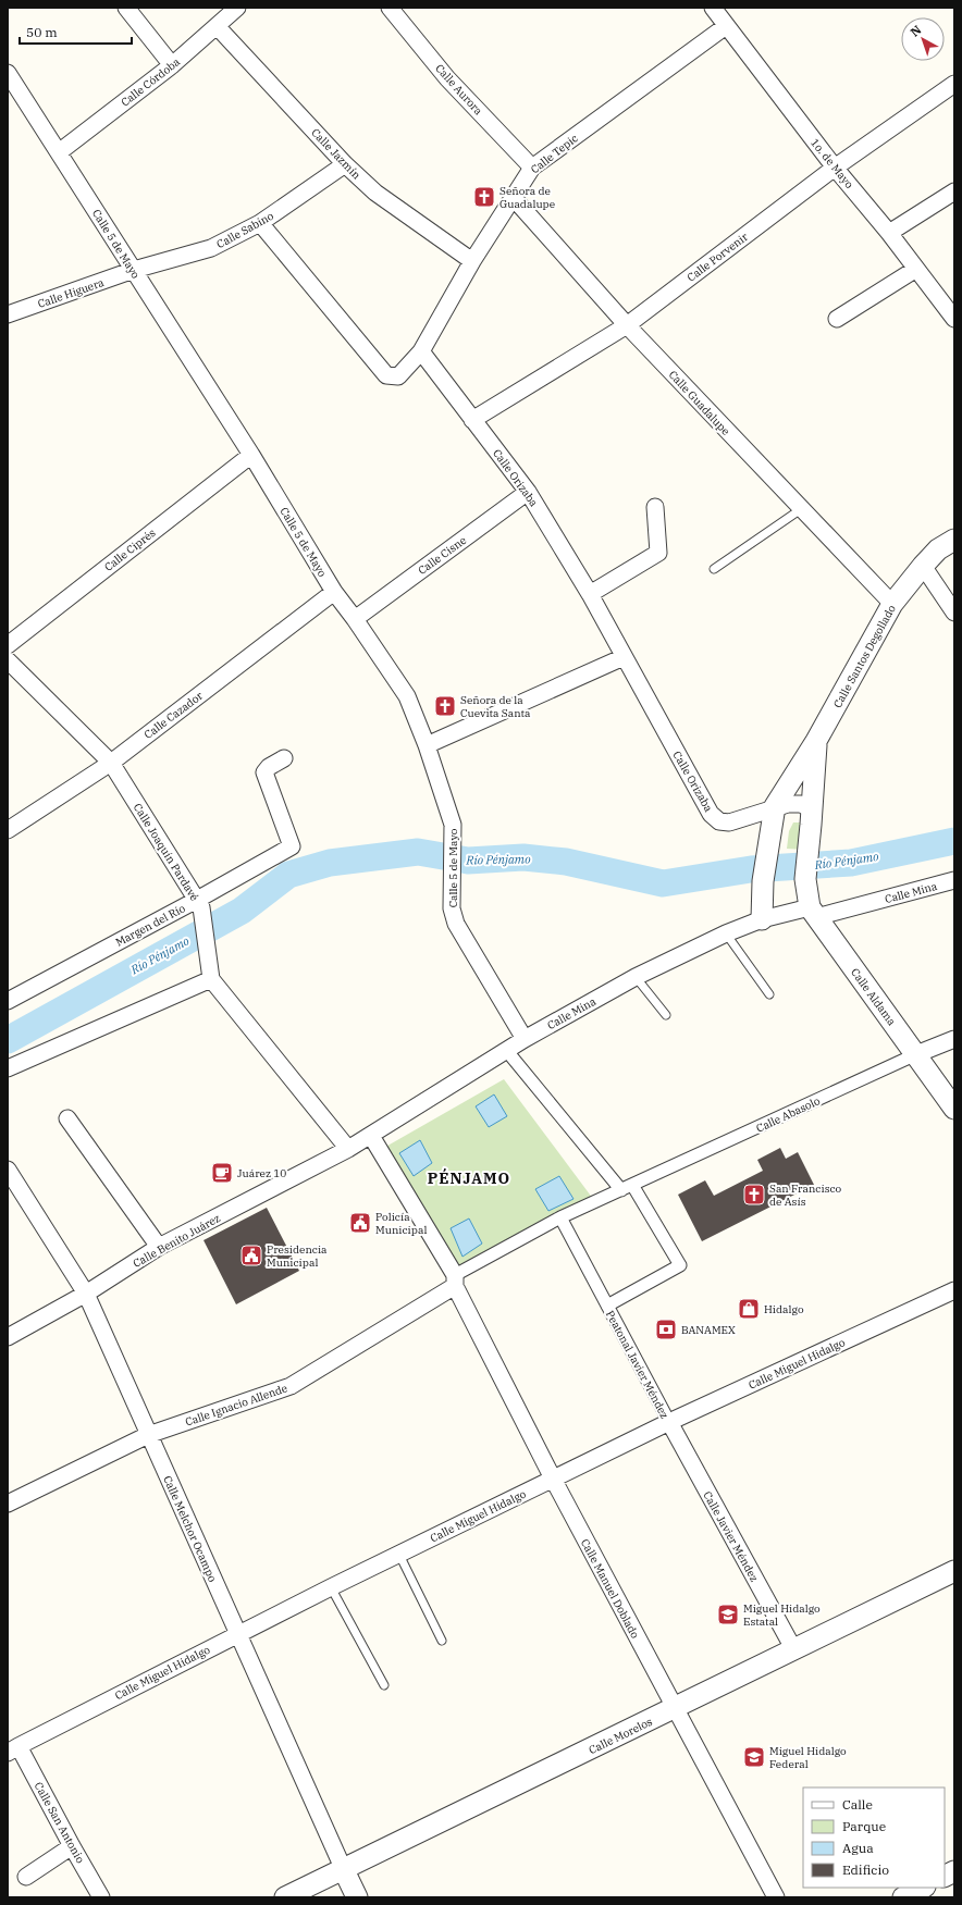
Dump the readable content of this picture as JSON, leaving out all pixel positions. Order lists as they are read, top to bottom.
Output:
{
  "streets": {
    "street": [
      "Calle Córdoba",
      "Calle Aurora",
      "Calle Jazmín",
      "Calle Tepic",
      "1o. de Mayo",
      "Calle Sabino",
      "Calle 5 de Mayo",
      "Calle Porvenir",
      "Calle Higuera",
      "Calle Guadalupe",
      "Calle Orizaba",
      "Calle Ciprés",
      "Calle Cisne",
      "Calle Santos Degollado",
      "Calle Cazador",
      "Calle Joaquín Pardavé",
      "Calle Mina",
      "Margen del Río",
      "Calle Aldama",
      "Calle Abasolo",
      "Calle Benito Juárez",
      "Calle Miguel Hidalgo",
      "Peatonal Javier Méndez",
      "Calle Ignacio Allende",
      "Calle Melchor Ocampo",
      "Calle Javier Méndez",
      "Calle Manuel Doblado",
      "Calle Morelos",
      "Calle San Antonio"
    ]
  },
  "crossings": [
    ["Calle Córdoba", "Calle Jazmín"],
    ["Calle Córdoba", "Calle 5 de Mayo"],
    ["Calle Aurora", "Calle Tepic"],
    ["Calle Jazmín", "Calle Tepic"],
    ["Calle Jazmín", "Calle Sabino"],
    ["Calle Tepic", "1o. de Mayo"],
    ["Calle Tepic", "Calle Guadalupe"],
    ["Calle Tepic", "Calle Orizaba"],
    ["1o. de Mayo", "Calle Porvenir"],
    ["Calle Sabino", "Calle 5 de Mayo"],
    ["Calle Sabino", "Calle Higuera"],
    ["Calle 5 de Mayo", "Calle Higuera"],
    ["Calle 5 de Mayo", "Calle Ciprés"],
    ["Calle 5 de Mayo", "Calle Cisne"],
    ["Calle 5 de Mayo", "Calle Cazador"],
    ["Calle 5 de Mayo", "Calle Mina"],
    ["Calle Porvenir", "Calle Guadalupe"],
    ["Calle Porvenir", "Calle Orizaba"],
    ["Calle Guadalupe", "Calle Santos Degollado"],
    ["Calle Orizaba", "Calle Cisne"],
    ["Calle Orizaba", "Calle Santos Degollado"],
    ["Calle Santos Degollado", "Calle Mina"],
    ["Calle Santos Degollado", "Calle Aldama"],
    ["Calle Cazador", "Calle Joaquín Pardavé"],
    ["Calle Joaquín Pardavé", "Margen del Río"],
    ["Calle Mina", "Calle Aldama"],
    ["Calle Mina", "Calle Benito Juárez"],
    ["Calle Mina", "Calle Manuel Doblado"],
    ["Calle Aldama", "Calle Abasolo"],
    ["Calle Abasolo", "Peatonal Javier Méndez"],
    ["Calle Abasolo", "Calle Ignacio Allende"],
    ["Calle Abasolo", "Calle Manuel Doblado"],
    ["Calle Benito Juárez", "Calle Melchor Ocampo"],
    ["Calle Miguel Hidalgo", "Peatonal Javier Méndez"],
    ["Calle Miguel Hidalgo", "Calle Melchor Ocampo"],
    ["Calle Miguel Hidalgo", "Calle Javier Méndez"],
    ["Calle Miguel Hidalgo", "Calle Manuel Doblado"],
    ["Calle Miguel Hidalgo", "Calle San Antonio"],
    ["Peatonal Javier Méndez", "Calle Javier Méndez"],
    ["Calle Ignacio Allende", "Calle Melchor Ocampo"],
    ["Calle Ignacio Allende", "Calle Manuel Doblado"],
    ["Calle Melchor Ocampo", "Calle Morelos"],
    ["Calle Javier Méndez", "Calle Morelos"],
    ["Calle Manuel Doblado", "Calle Morelos"]
  ],
  "districts": ["PÉNJAMO"],
  "water": ["Río Pénjamo"],
  "places": {
    "church": ["Señora de Guadalupe", "Señora de la Cuevita Santa", "San Francisco de Asís"],
    "cafe": ["Juárez 10"],
    "public building": ["Policía Municipal", "Presidencia Municipal"],
    "shop": ["Hidalgo"],
    "bank": ["BANAMEX"],
    "school or university": ["Miguel Hidalgo Estatal", "Miguel Hidalgo Federal"]
  },
  "legend": [
    "Calle",
    "Parque",
    "Agua",
    "Edificio"
  ],
  "scale_bar": "50 m",
  "north": "top left"
}
